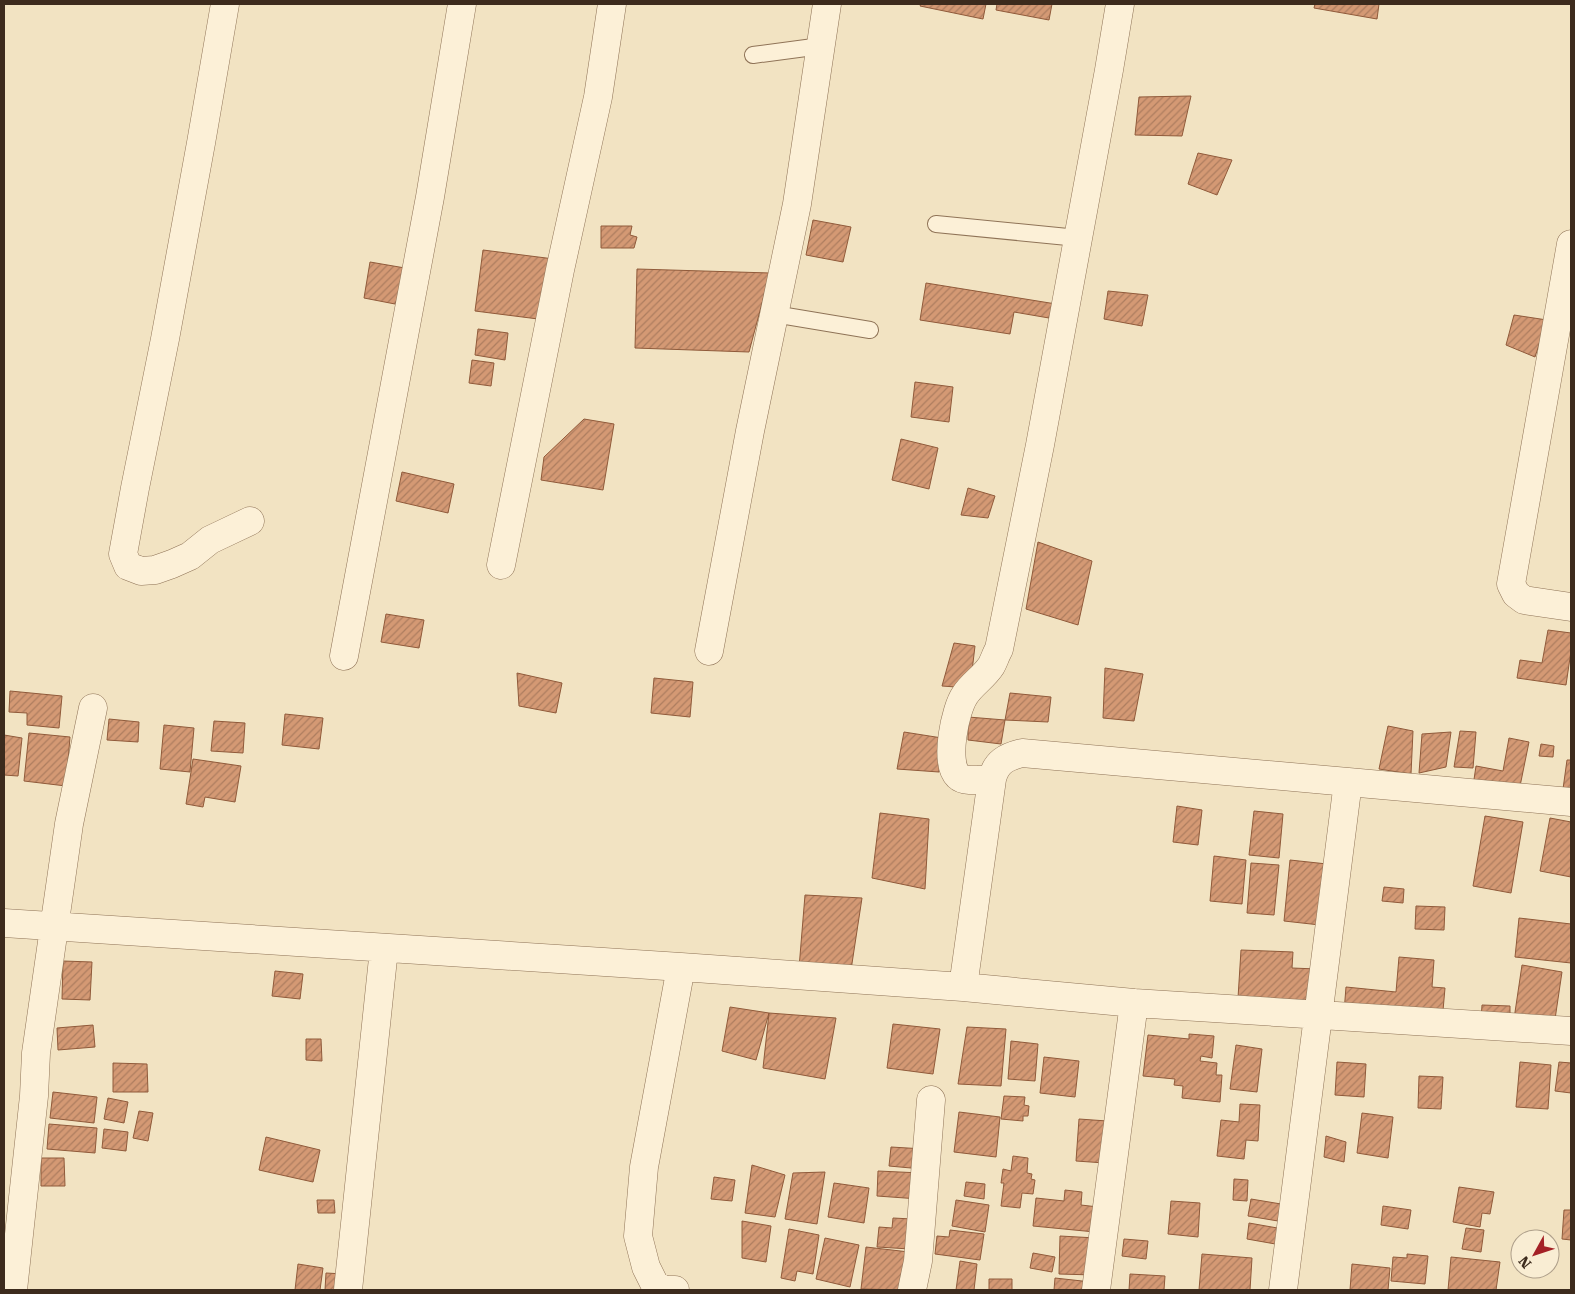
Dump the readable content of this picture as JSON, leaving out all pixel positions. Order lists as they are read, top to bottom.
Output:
{
  "north": "bottom left"
}
